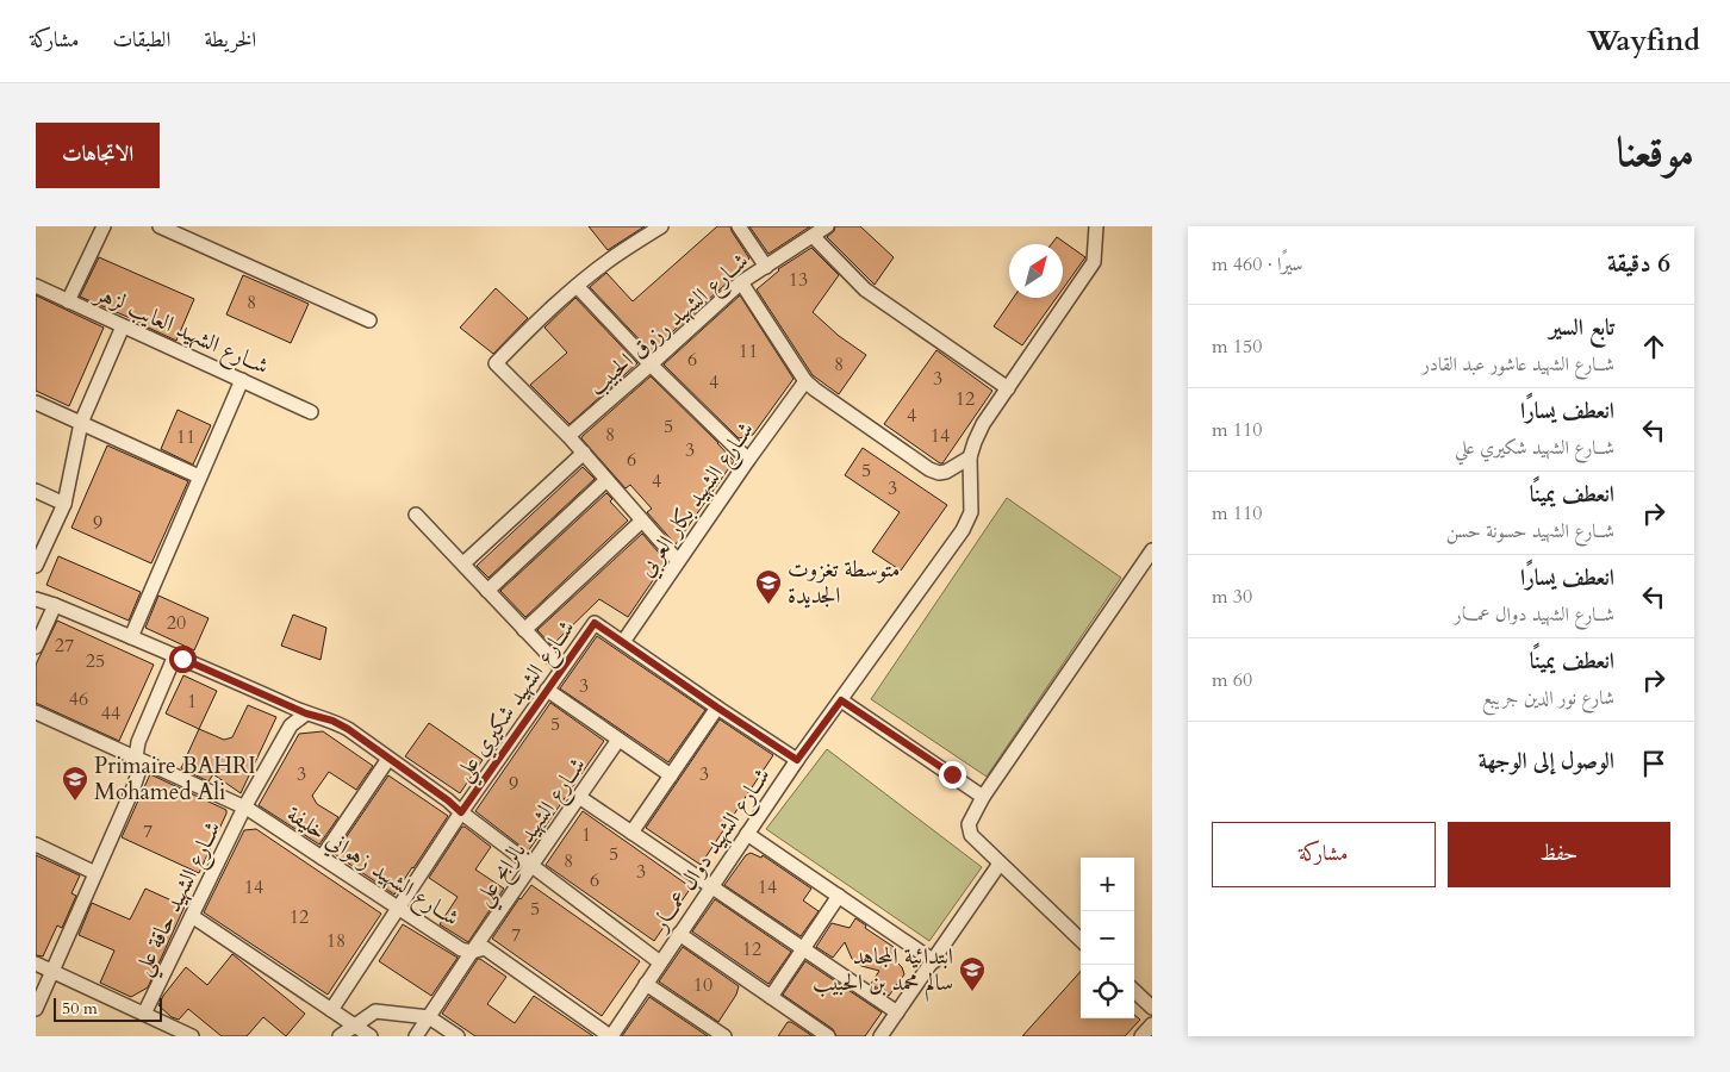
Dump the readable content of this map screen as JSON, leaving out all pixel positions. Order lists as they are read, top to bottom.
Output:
{
  "streets": {
    "street": [
      "شــارع الشهيد رزوق الحبيب",
      "شــارع الشهيد العايب لزهر",
      "شــارع الشهيد بكار العربي",
      "شــارع الشهيد شكيري علي",
      "شــارع الشهيد بالرابح علي",
      "شــارع الشهيد دوال عمـــار",
      "شــارع الشهيد زهواني خليفة",
      "شــارع الشهيد حاقة علي"
    ]
  },
  "crossings": [
    ["شــارع الشهيد بكار العربي", "شــارع الشهيد شكيري علي"],
    ["شــارع الشهيد شكيري علي", "شــارع الشهيد زهواني خليفة"],
    ["شــارع الشهيد بالرابح علي", "شــارع الشهيد زهواني خليفة"],
    ["شــارع الشهيد دوال عمـــار", "شــارع الشهيد زهواني خليفة"],
    ["شــارع الشهيد زهواني خليفة", "شــارع الشهيد حاقة علي"]
  ],
  "places": {
    "school or university": ["متوسطة تغزوت الجديدة", "Primaire BAHRI Mohamed Ali", "ابتدائية المجاهد سالم محمد بن الحبيب"]
  },
  "house_numbers": [
    "13",
    "8",
    "11",
    "6",
    "8",
    "3",
    "4",
    "12",
    "4",
    "5",
    "8",
    "14",
    "11",
    "3",
    "6",
    "5",
    "4",
    "3",
    "9",
    "20",
    "27",
    "25",
    "3",
    "46",
    "1",
    "44",
    "5",
    "3",
    "3",
    "9",
    "7",
    "1",
    "5",
    "8",
    "3",
    "6",
    "14",
    "14",
    "5",
    "12",
    "7",
    "18",
    "12",
    "10"
  ],
  "scale_bar": "50 m",
  "north": "top right",
  "page": {
    "header": "Wayfind",
    "nav": ["الخريطة", "الطبقات", "مشاركة"],
    "title": "موقعنا",
    "buttons": [
      "الاتجاهات",
      ["حفظ", "مشاركة"]
    ],
    "heading": ["6 دقيقة", "سيرًا · 460 m"],
    "list": [
      ["تابع السير", "شــارع الشهيد عاشور عبد القادر", "150 m"],
      ["انعطف يسارًا", "شــارع الشهيد شكيري علي", "110 m"],
      ["انعطف يمينًا", "شــارع الشهيد حسونة حسن", "110 m"],
      ["انعطف يسارًا", "شــارع الشهيد دوال عمـــار", "30 m"],
      ["انعطف يمينًا", "شارع نور الدين جريبع", "60 m"],
      "الوصول إلى الوجهة"
    ],
    "map_buttons": ["+", "−"],
    "scale": "50 m"
  }
}
